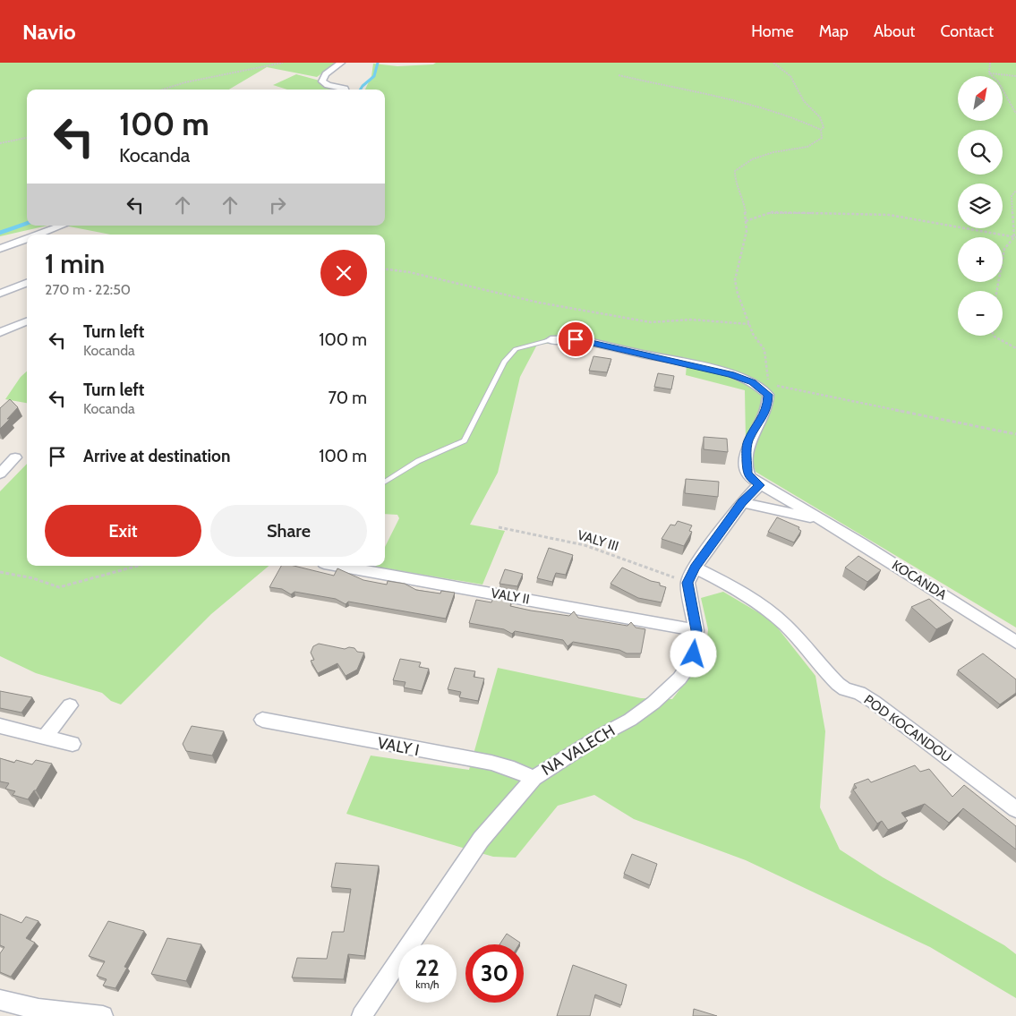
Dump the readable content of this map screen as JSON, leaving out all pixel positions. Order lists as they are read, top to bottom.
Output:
{
  "streets": {
    "street": [
      "KOCANDA",
      "VALY II",
      "POD KOCANDOU",
      "VALY I",
      "NA VALECH"
    ],
    "path": ["VALY III"]
  },
  "crossings": [
    ["VALY III", "NA VALECH"],
    ["VALY II", "NA VALECH"],
    ["VALY I", "NA VALECH"]
  ],
  "north": "top right",
  "page": {
    "header": "Navio",
    "nav": [
      "Home",
      "Map",
      "About",
      "Contact"
    ],
    "map_buttons": ["+", "−"],
    "turn": ["100 m", "Kocanda"],
    "heading": ["1 min", "270 m · 22:50"],
    "list": [
      {
        "name": "Turn left",
        "note": "Kocanda",
        "value": "100 m"
      },
      {
        "name": "Turn left",
        "note": "Kocanda",
        "value": "70 m"
      },
      {
        "name": "Arrive at destination",
        "value": "100 m"
      }
    ],
    "buttons": ["Exit", "Share"],
    "speed": "22 km/h",
    "limit": "30"
  }
}
